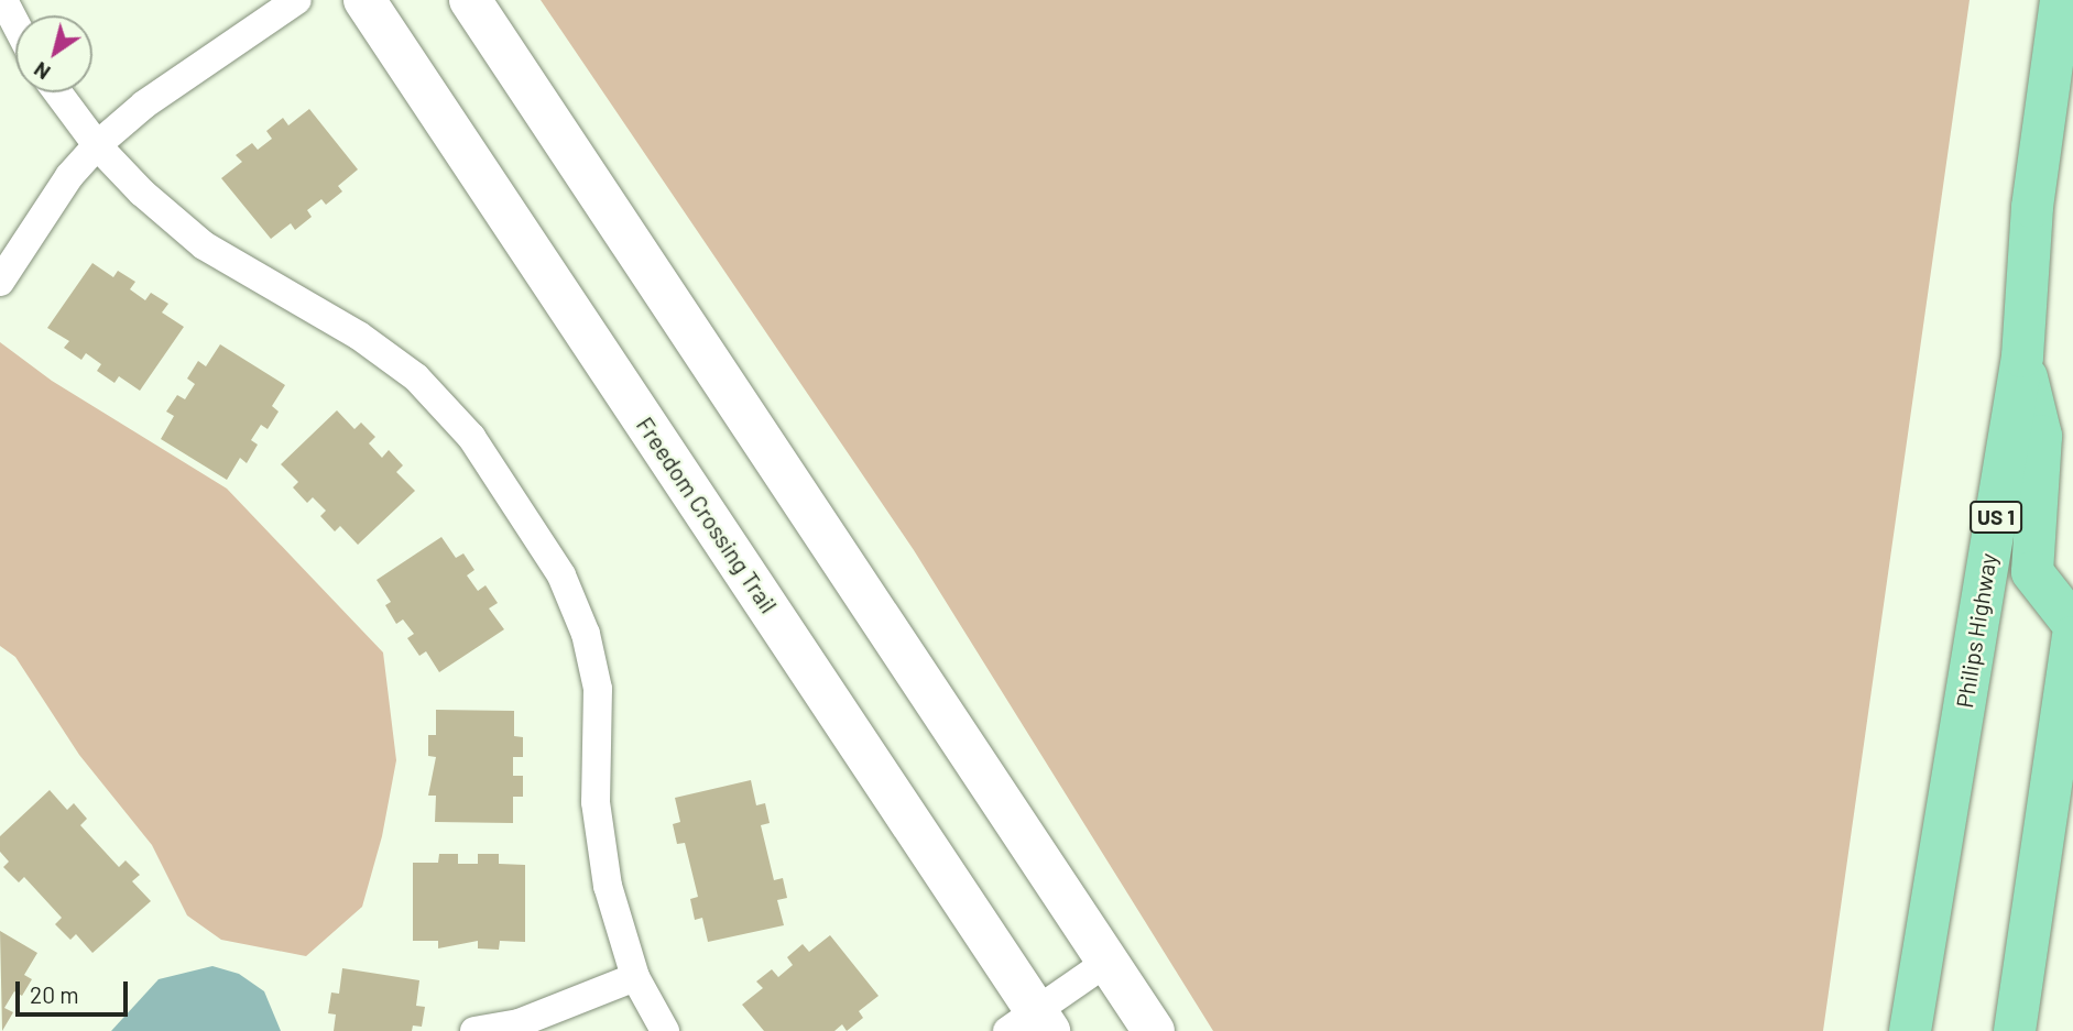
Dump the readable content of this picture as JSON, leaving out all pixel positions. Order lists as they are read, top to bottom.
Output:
{
  "streets": {
    "main road": ["US 1", "Philips Highway"],
    "street": ["Freedom Crossing Trail"]
  },
  "scale_bar": "20 m",
  "north": "bottom left"
}
